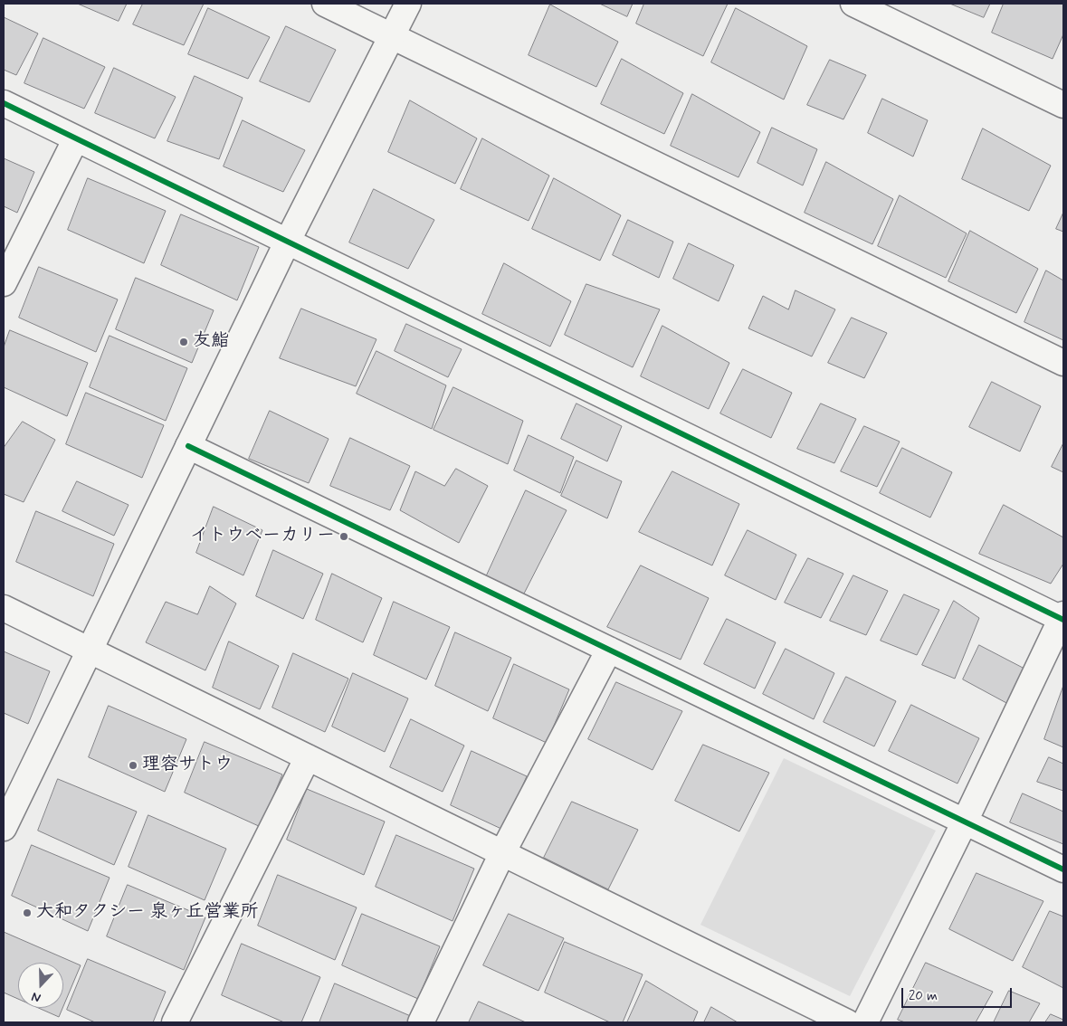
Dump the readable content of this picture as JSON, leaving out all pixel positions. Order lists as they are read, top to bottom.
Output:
{
  "places": [
    "友鮨",
    "イトウベーカリー",
    "理容サトウ",
    "大和タクシー 泉ヶ丘営業所"
  ],
  "scale_bar": "20 m",
  "north": "bottom"
}
